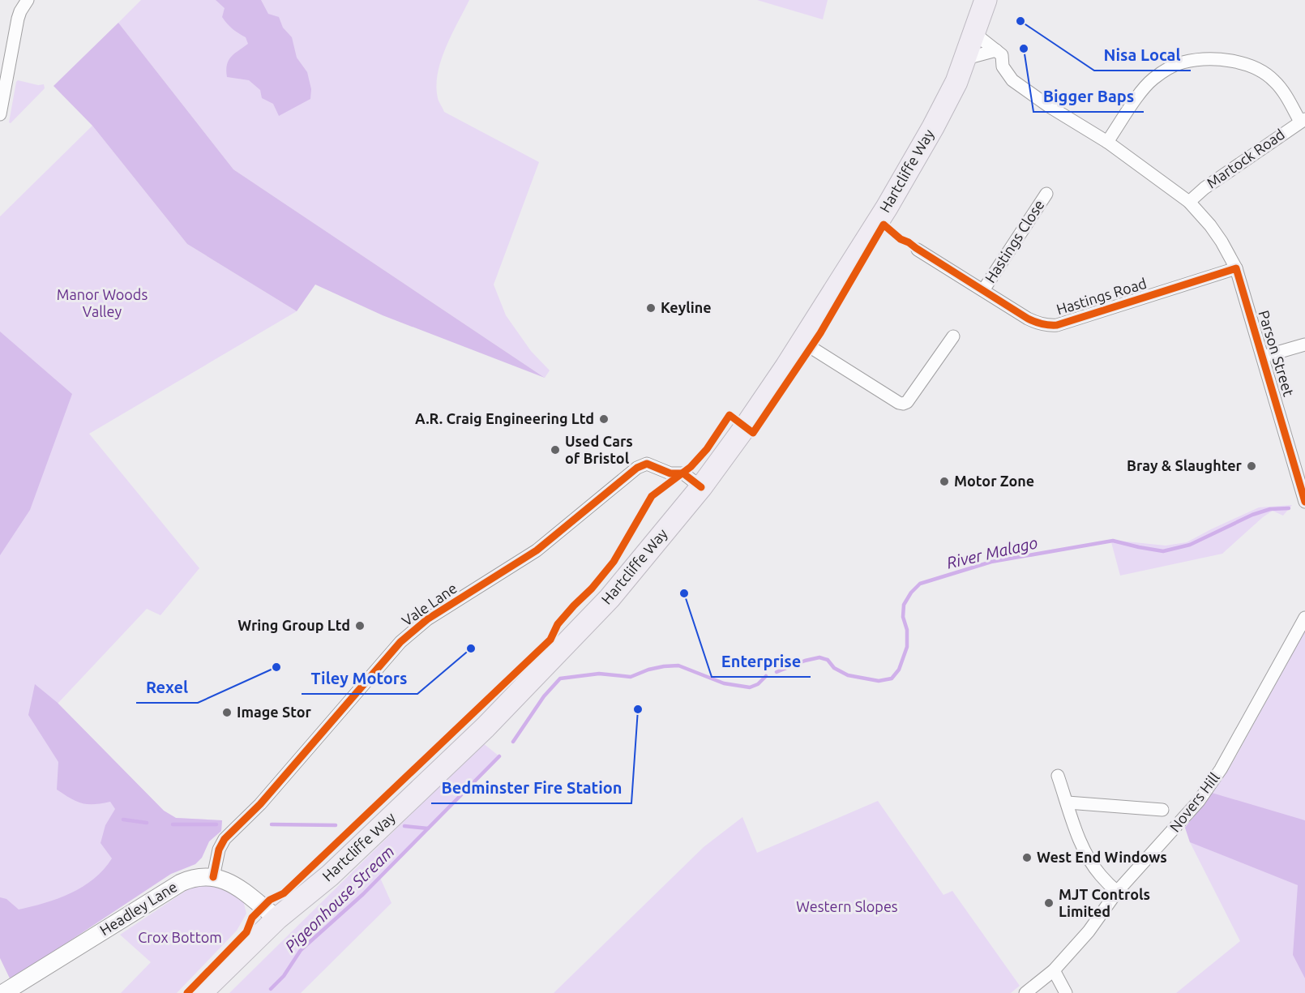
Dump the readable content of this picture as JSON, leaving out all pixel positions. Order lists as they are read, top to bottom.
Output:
{
  "streets": {
    "highway": ["Hartcliffe Way"],
    "street": [
      "Martock Road",
      "Hastings Close",
      "Hastings Road",
      "Parson Street",
      "Vale Lane",
      "Novers Hill",
      "Headley Lane"
    ]
  },
  "crossings": [
    ["Martock Road", "Parson Street"],
    ["Hartcliffe Way", "Vale Lane"],
    ["Hartcliffe Way", "Headley Lane"],
    ["Hastings Close", "Hastings Road"],
    ["Hastings Road", "Parson Street"],
    ["Vale Lane", "Headley Lane"]
  ],
  "water": ["River Malago", "Pigeonhouse Stream"],
  "parks": ["Manor Woods Valley", "Western Slopes", "Crox Bottom"],
  "places": [
    "Nisa Local",
    "Bigger Baps",
    "Keyline",
    "A.R. Craig Engineering Ltd",
    "Used Cars of Bristol",
    "Bray & Slaughter",
    "Motor Zone",
    "Enterprise",
    "Wring Group Ltd",
    "Tiley Motors",
    "Rexel",
    "Bedminster Fire Station",
    "Image Stor",
    "West End Windows",
    "MJT Controls Limited"
  ]
}
